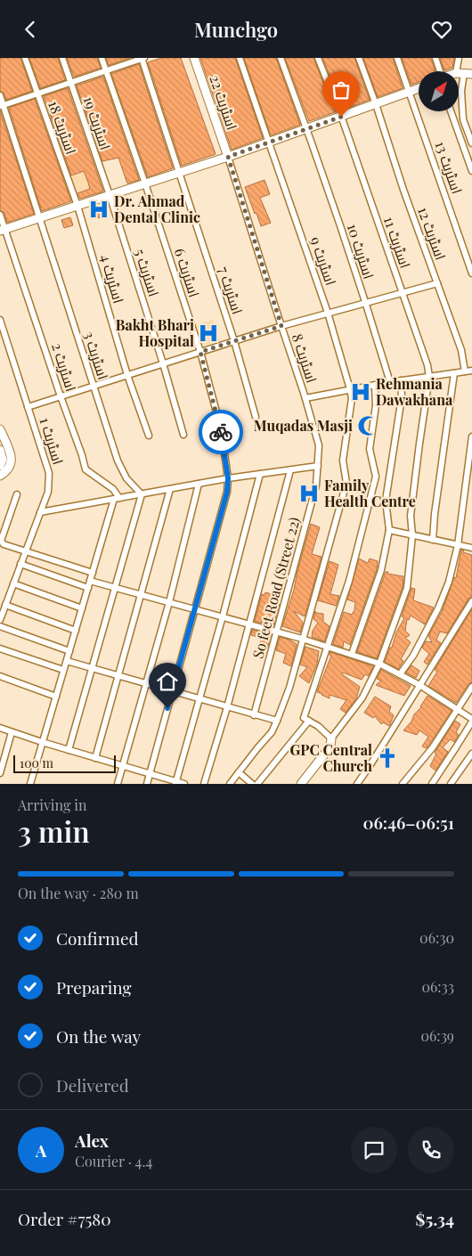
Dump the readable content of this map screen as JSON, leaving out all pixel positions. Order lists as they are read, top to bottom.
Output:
{
  "streets": {
    "street": [
      "اسٹریٹ 22",
      "اسٹریٹ 19",
      "اسٹریٹ 18",
      "اسٹریٹ 13",
      "اسٹریٹ 12",
      "اسٹریٹ 11",
      "اسٹریٹ 10",
      "اسٹریٹ 9",
      "اسٹریٹ 5",
      "اسٹریٹ 6",
      "اسٹریٹ 4",
      "اسٹریٹ 7",
      "اسٹریٹ 3",
      "اسٹریٹ 8",
      "اسٹریٹ 2",
      "اسٹریٹ 1",
      "So feet Road (Street 22)"
    ]
  },
  "crossings": [
    ["اسٹریٹ 22", "اسٹریٹ 8"],
    ["اسٹریٹ 19", "اسٹریٹ 5"],
    ["اسٹریٹ 18", "اسٹریٹ 4"],
    ["اسٹریٹ 8", "So feet Road (Street 22)"]
  ],
  "places": {
    "hospital": [
      "Dr. Ahmad Dental Clinic",
      "Bakht Bhari Hospital",
      "Rehmania Dawakhana",
      "Family Health Centre"
    ],
    "mosque": ["Muqadas Masji"],
    "church": ["GPC Central Church"]
  },
  "scale_bar": "100 m",
  "north": "top right",
  "page": {
    "header": "Munchgo",
    "scale": "100 m",
    "heading": ["3 min", "Arriving in", "06:46–06:51"],
    "panel": [
      "Alex",
      "Courier · 4.4",
      "Order #7580",
      "$5.34"
    ],
    "bar": "On the way · 280 m",
    "list": [
      ["Confirmed", "06:30"],
      ["Preparing", "06:33"],
      ["On the way", "06:39"],
      "Delivered"
    ],
    "round": "A"
  }
}
